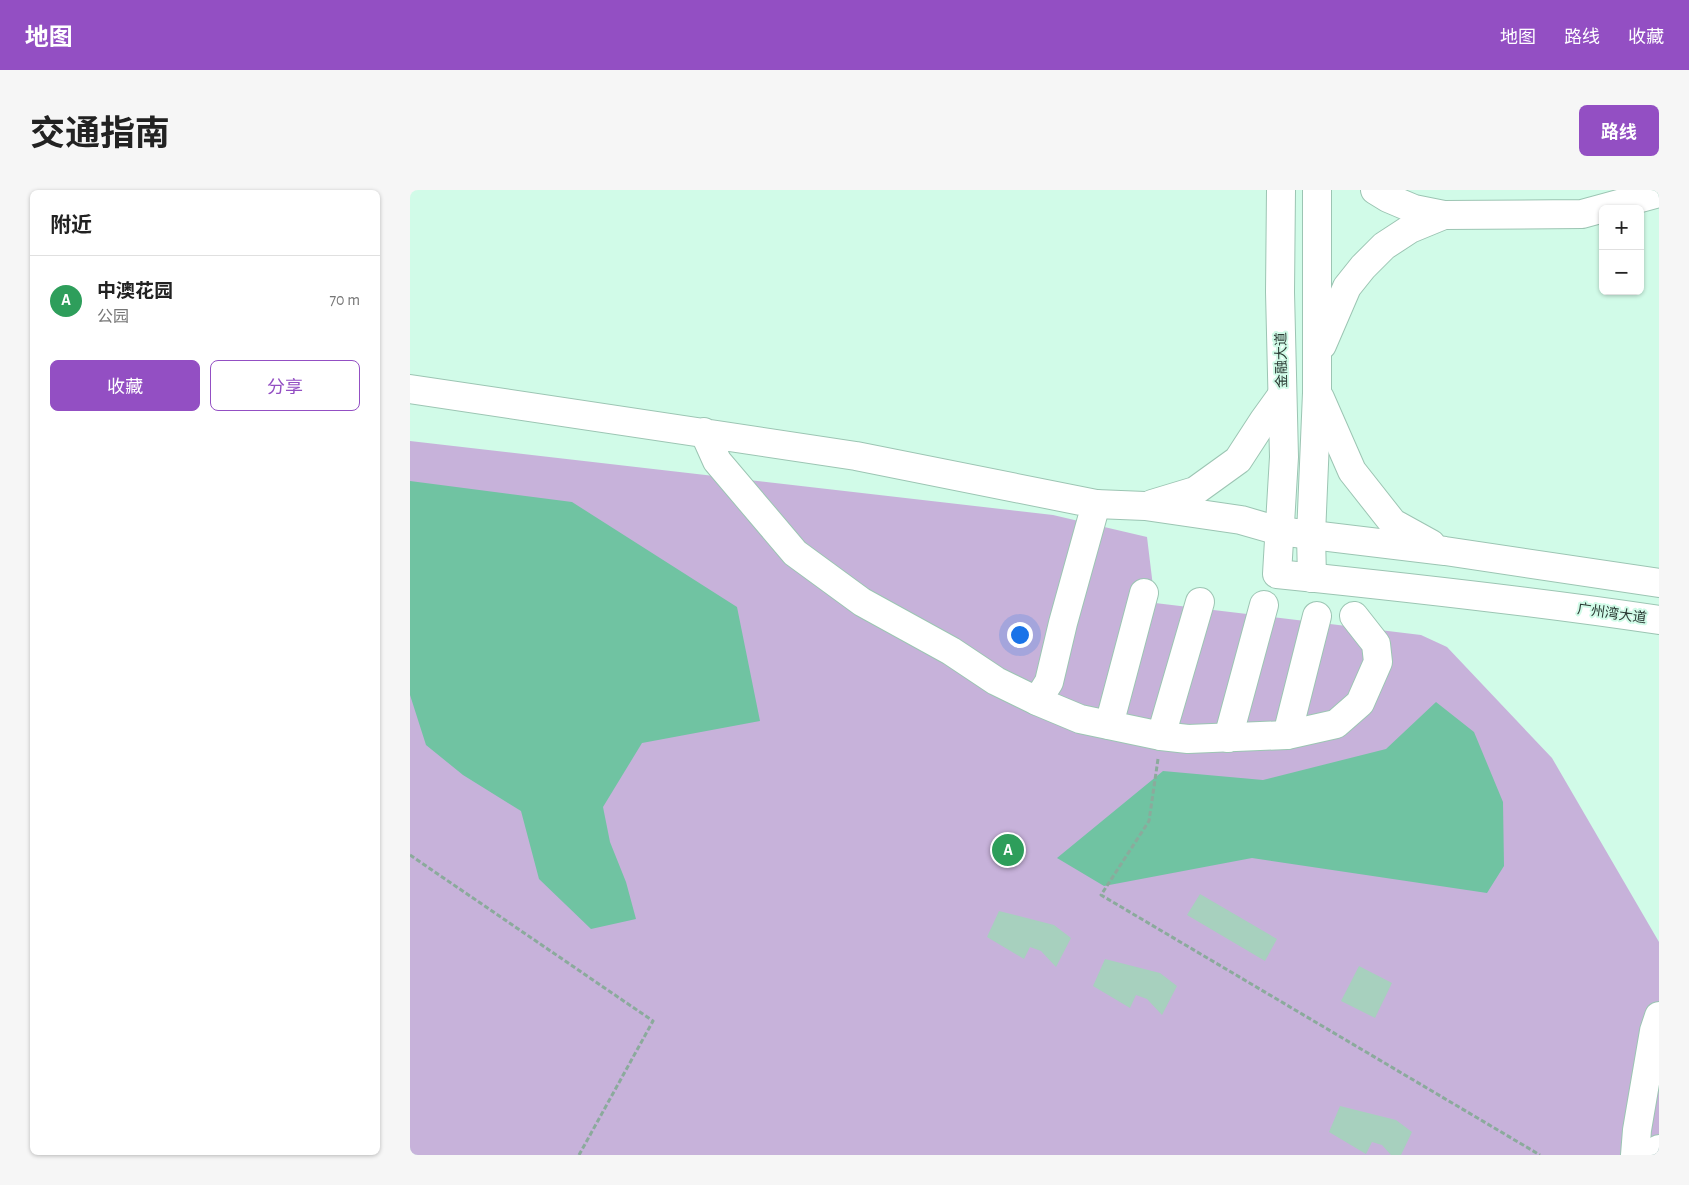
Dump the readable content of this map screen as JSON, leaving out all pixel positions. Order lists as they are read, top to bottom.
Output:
{
  "streets": {
    "street": ["金融大道", "广州湾大道"]
  },
  "crossings": [
    ["金融大道", "广州湾大道"]
  ],
  "page": {
    "header": "地图",
    "nav": ["地图", "路线", "收藏"],
    "title": "交通指南",
    "buttons": [
      "路线",
      ["收藏", "分享"]
    ],
    "heading": "附近",
    "map_buttons": ["+", "−"],
    "list": [
      {
        "mark": "A",
        "name": "中澳花园",
        "note": "公园",
        "value": "70 m"
      }
    ],
    "pins": "A"
  }
}
